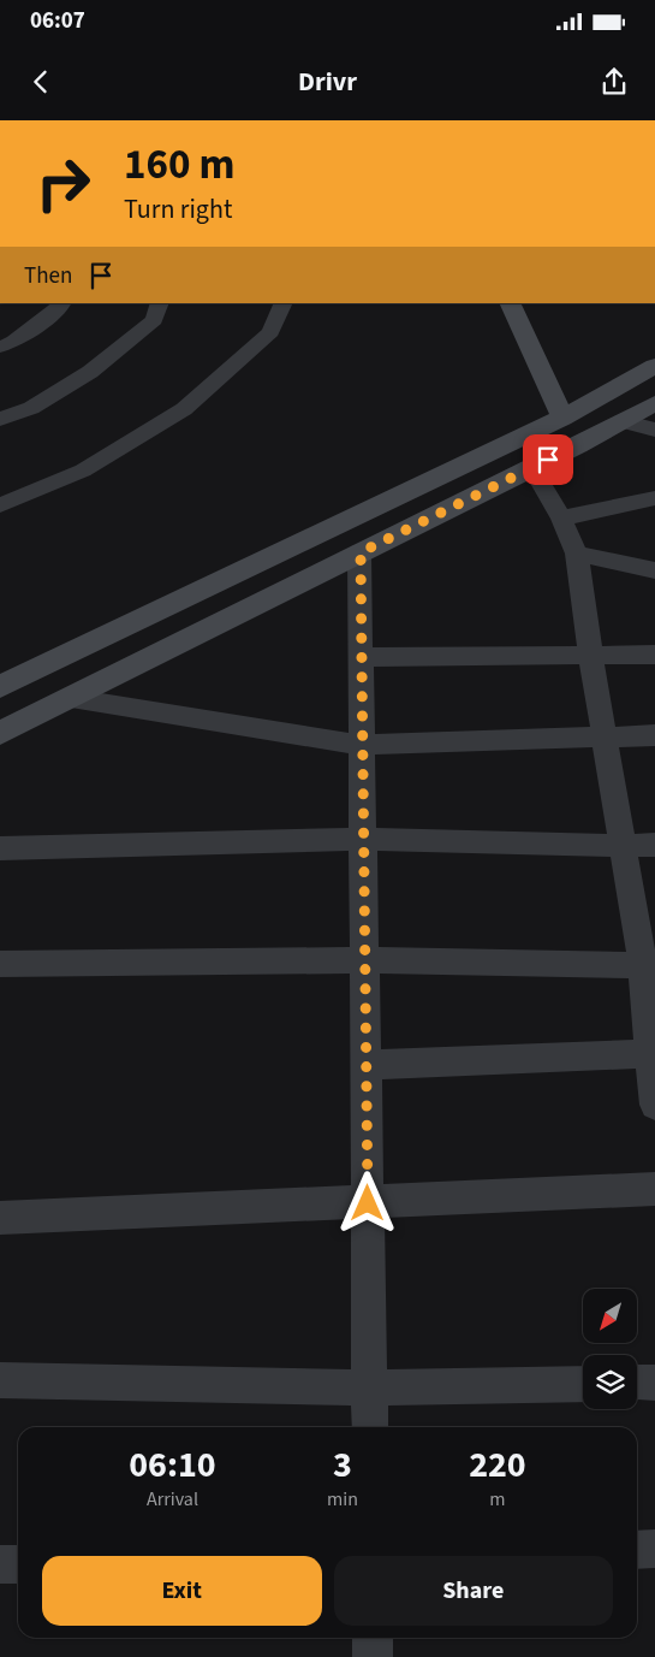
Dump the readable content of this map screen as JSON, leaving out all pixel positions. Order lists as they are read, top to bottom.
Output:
{
  "north": "bottom left",
  "page": {
    "status": "06:07",
    "header": "Drivr",
    "turn": ["160 m", "Turn right"],
    "then": "Then",
    "eta": [
      "06:10",
      "Arrival",
      "3",
      "min",
      "220",
      "m"
    ],
    "buttons": ["Exit", "Share"]
  }
}
